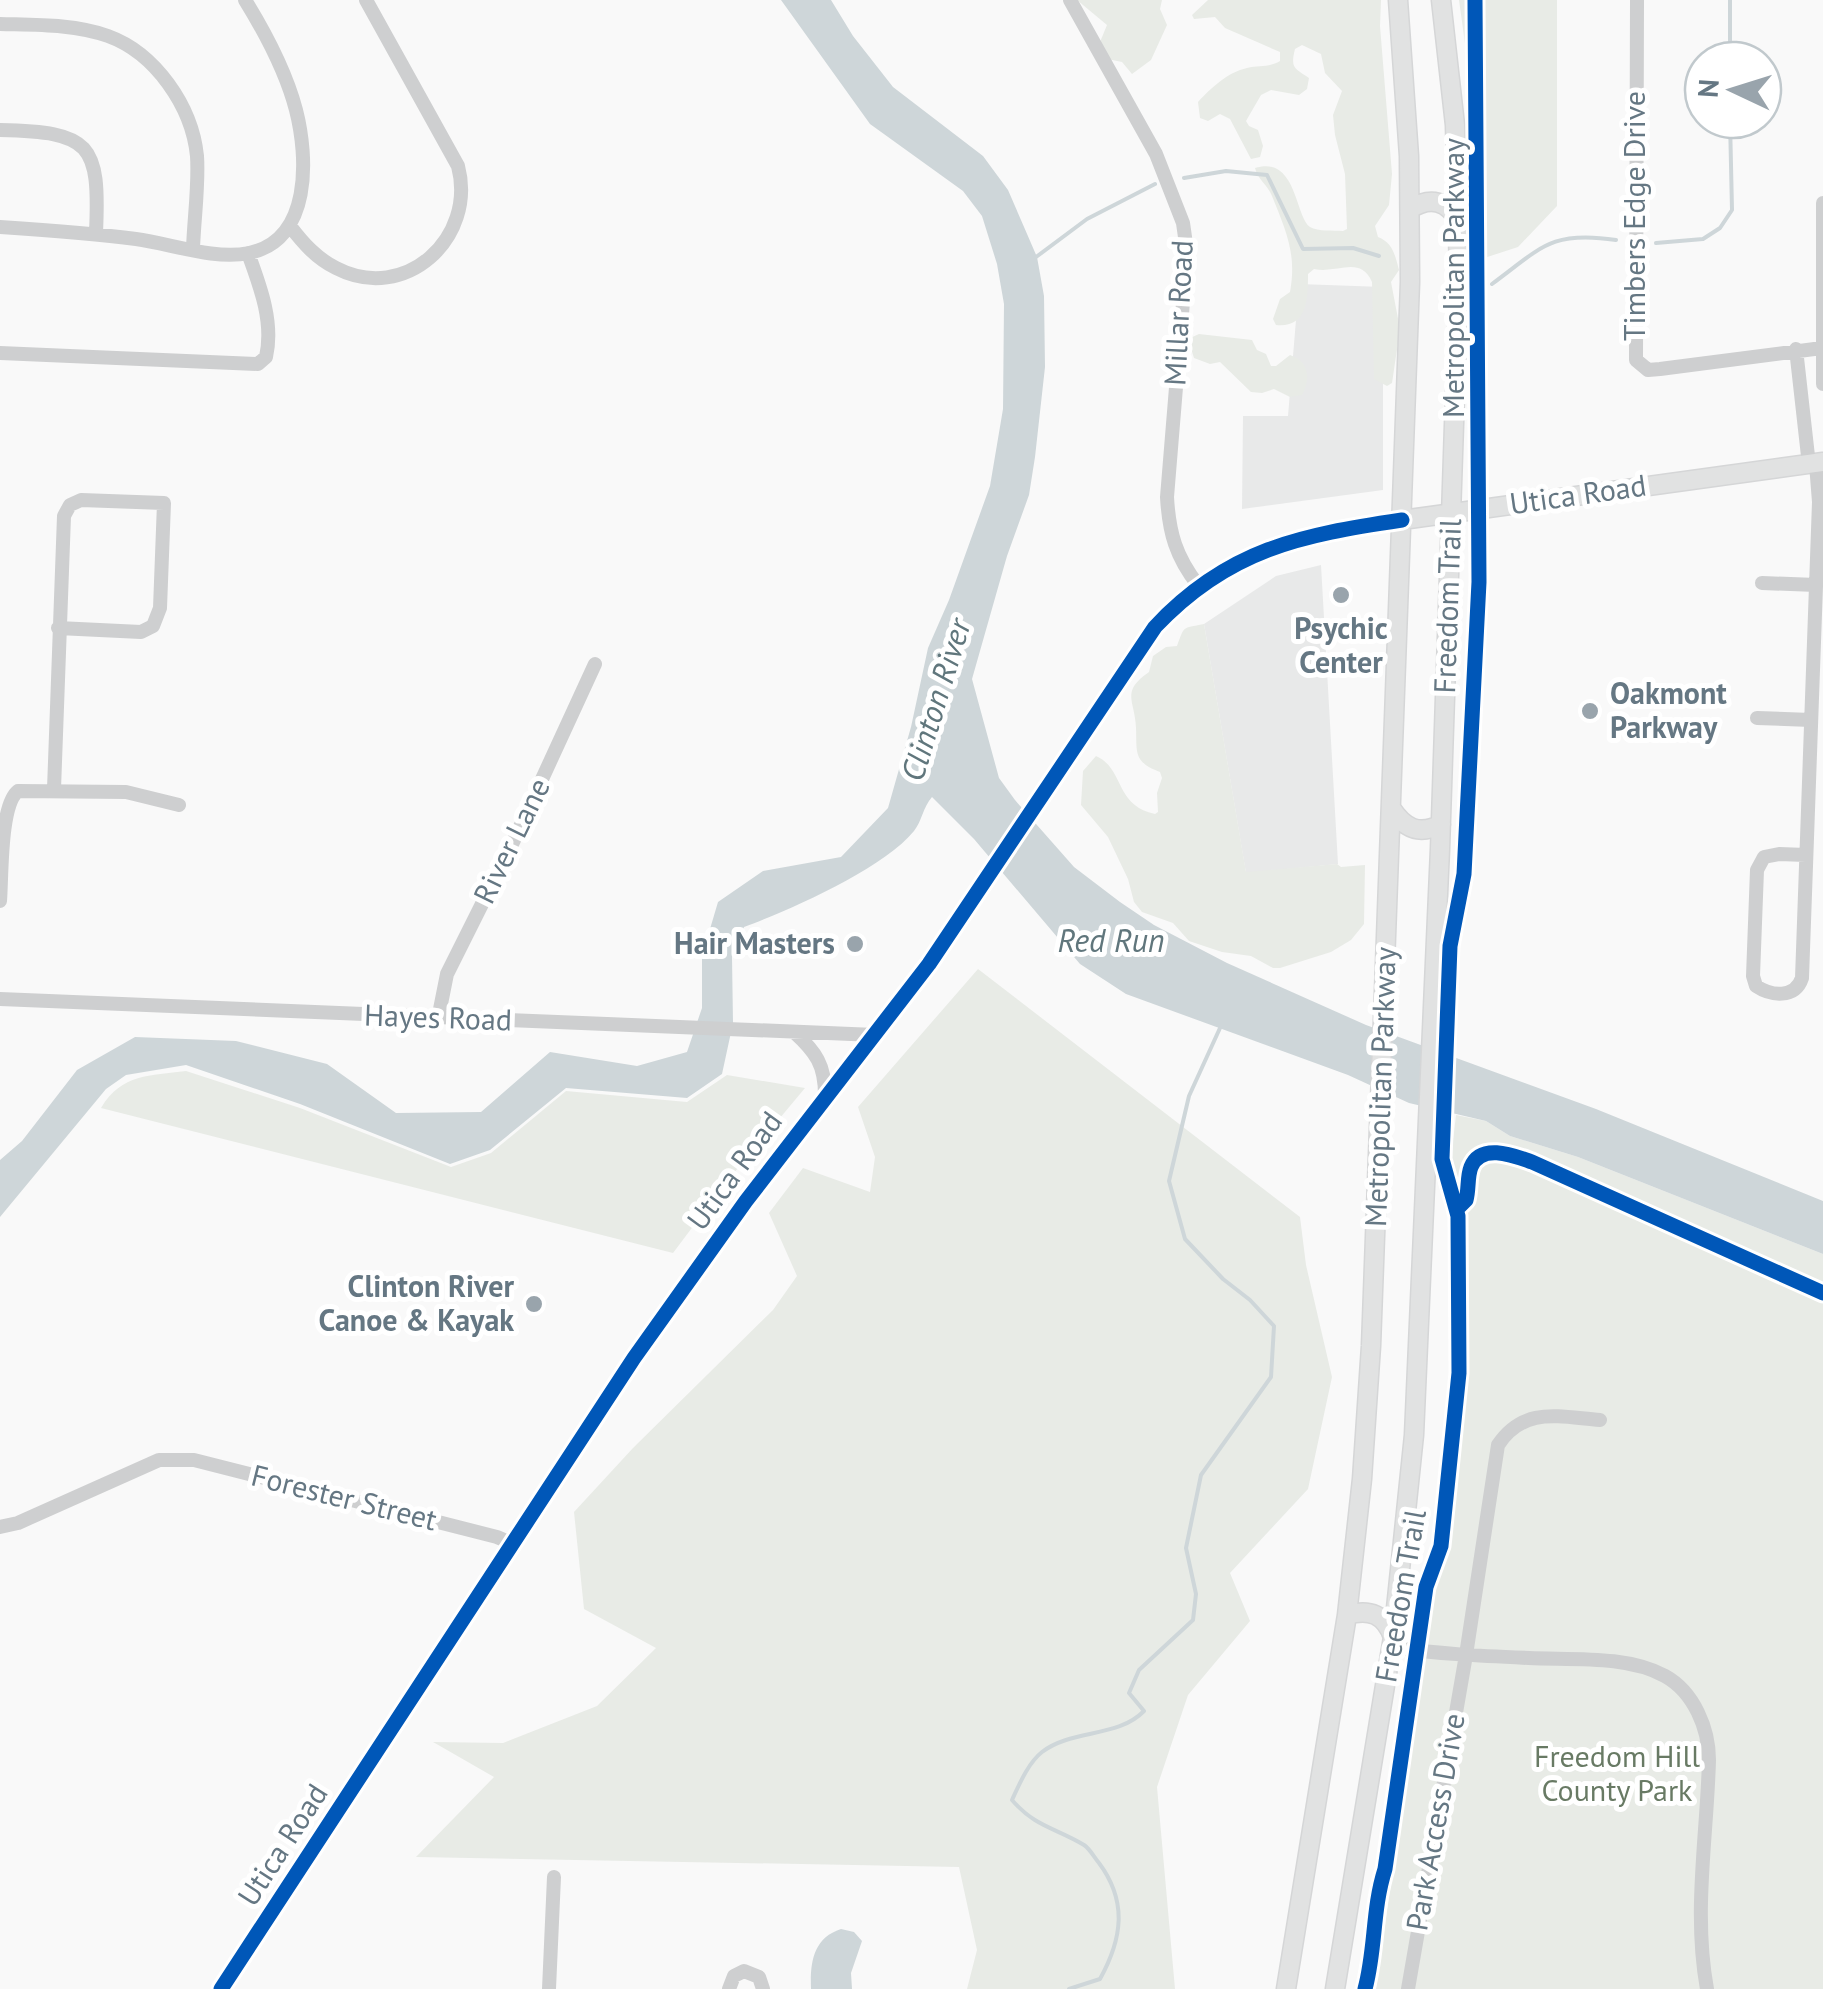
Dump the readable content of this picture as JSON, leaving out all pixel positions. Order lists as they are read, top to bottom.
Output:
{
  "streets": {
    "main road": ["Metropolitan Parkway", "Utica Road"],
    "street": [
      "Timbers Edge Drive",
      "Millar Road",
      "River Lane",
      "Hayes Road",
      "Forester Street",
      "Park Access Drive"
    ],
    "cycle path": ["Freedom Trail"]
  },
  "crossings": [
    ["Metropolitan Parkway", "Utica Road"],
    ["Millar Road", "Utica Road"],
    ["Utica Road", "Hayes Road"],
    ["Utica Road", "Forester Street"],
    ["River Lane", "Hayes Road"]
  ],
  "water": ["Clinton River", "Red Run"],
  "parks": ["Freedom Hill County Park"],
  "places": [
    "Psychic Center",
    "Oakmont Parkway",
    "Hair Masters",
    "Clinton River Canoe & Kayak"
  ],
  "north": "left"
}
